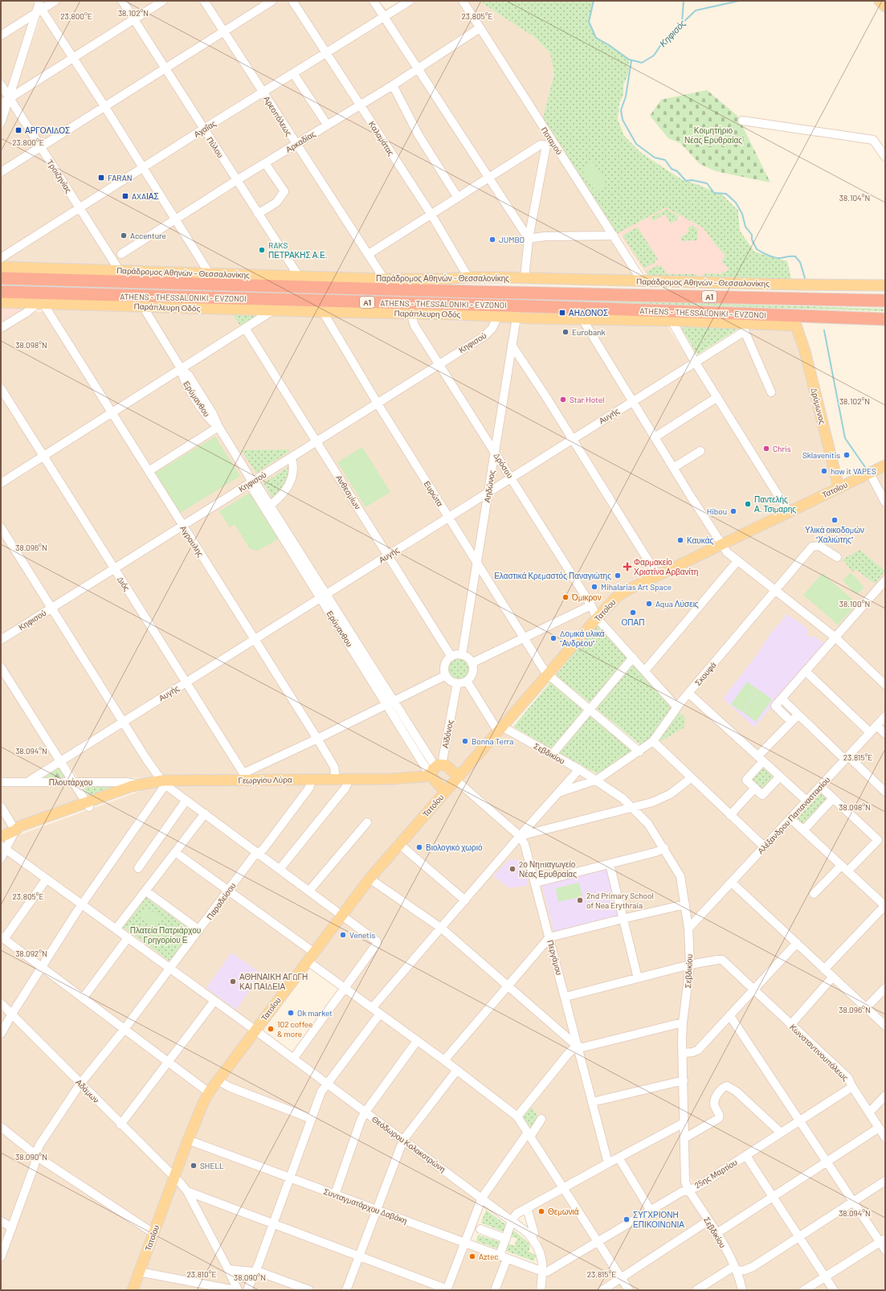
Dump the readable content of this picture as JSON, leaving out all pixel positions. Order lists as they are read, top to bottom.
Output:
{
  "streets": {
    "highway": ["Α1", "ATHENS - THESSALONIKI - EVZONOI"],
    "main road": [
      "Παράδρομος Αθηνών - Θεσσαλονίκης",
      "Παράπλευρη Οδός",
      "Ερύμανθου",
      "Δρύμωνος",
      "Τατοΐου",
      "Γεωργίου Λύρα"
    ],
    "street": [
      "Αρεοπόλεως",
      "Αχαΐας",
      "Καλαμάτας",
      "Ποταμού",
      "Αρκαδίας",
      "Πύλου",
      "Τροιζηνίας",
      "Κηφισού",
      "Αυγής",
      "Δρόσου",
      "Αηδώνος",
      "Ανθεσμίων",
      "Ευρώτα",
      "Αγραυλης",
      "Διός",
      "Σκουφά",
      "Αϊδόνος",
      "Σεβδικίου",
      "Πλουτάρχου",
      "Αλέξανδρου Παπαναστασίου",
      "Παραδείσου",
      "Περγάμου",
      "Κωνσταντινουπόλεως",
      "Αδάμων",
      "Θεόδωρου Κολοκοτρώνη",
      "25ης Μαρτίου",
      "Συνταγματάρχου Δαβάκη"
    ]
  },
  "crossings": [
    ["Αρεοπόλεως", "Αχαΐας"],
    ["Αρεοπόλεως", "Αρκαδίας"],
    ["Αρεοπόλεως", "Παράδρομος Αθηνών - Θεσσαλονίκης"],
    ["Αχαΐας", "Καλαμάτας"],
    ["Αχαΐας", "Πύλου"],
    ["Αχαΐας", "Τροιζηνίας"],
    ["Καλαμάτας", "Αρκαδίας"],
    ["Καλαμάτας", "Παράδρομος Αθηνών - Θεσσαλονίκης"],
    ["Ποταμού", "Αρκαδίας"],
    ["Ποταμού", "Παράδρομος Αθηνών - Θεσσαλονίκης"],
    ["Αρκαδίας", "Πύλου"],
    ["Πύλου", "Παράδρομος Αθηνών - Θεσσαλονίκης"],
    ["Παράπλευρη Οδός", "Κηφισού"],
    ["Παράπλευρη Οδός", "Δρύμωνος"],
    ["Παράπλευρη Οδός", "Αυγής"],
    ["Παράπλευρη Οδός", "Δρόσου"],
    ["Παράπλευρη Οδός", "Αηδώνος"],
    ["Παράπλευρη Οδός", "Ευρώτα"],
    ["Παράπλευρη Οδός", "Αγραυλης"],
    ["Κηφισού", "Ερύμανθου"],
    ["Κηφισού", "Δρόσου"],
    ["Κηφισού", "Ανθεσμίων"],
    ["Κηφισού", "Ευρώτα"],
    ["Κηφισού", "Αγραυλης"],
    ["Κηφισού", "Διός"],
    ["Ερύμανθου", "Αυγής"],
    ["Ερύμανθου", "Τατοΐου"],
    ["Ερύμανθου", "Αϊδόνος"],
    ["Ερύμανθου", "Γεωργίου Λύρα"],
    ["Δρύμωνος", "Τατοΐου"],
    ["Αυγής", "Δρόσου"],
    ["Αυγής", "Αηδώνος"],
    ["Αυγής", "Ανθεσμίων"],
    ["Αυγής", "Ευρώτα"],
    ["Αυγής", "Αγραυλης"],
    ["Αυγής", "Διός"],
    ["Αυγής", "Πλουτάρχου"],
    ["Δρόσου", "Αηδώνος"],
    ["Δρόσου", "Τατοΐου"],
    ["Δρόσου", "Σκουφά"],
    ["Αηδώνος", "Ανθεσμίων"],
    ["Αηδώνος", "Ευρώτα"],
    ["Αηδώνος", "Αϊδόνος"],
    ["Τατοΐου", "Ευρώτα"],
    ["Τατοΐου", "Σεβδικίου"],
    ["Τατοΐου", "Περγάμου"],
    ["Τατοΐου", "Αδάμων"],
    ["Τατοΐου", "Θεόδωρου Κολοκοτρώνη"],
    ["Τατοΐου", "Συνταγματάρχου Δαβάκη"],
    ["Ανθεσμίων", "Αϊδόνος"],
    ["Ευρώτα", "Σκουφά"],
    ["Αγραυλης", "Γεωργίου Λύρα"],
    ["Διός", "Γεωργίου Λύρα"],
    ["Σκουφά", "Σεβδικίου"],
    ["Σκουφά", "Περγάμου"],
    ["Αϊδόνος", "Γεωργίου Λύρα"],
    ["Σεβδικίου", "Αλέξανδρου Παπαναστασίου"],
    ["Σεβδικίου", "Κωνσταντινουπόλεως"],
    ["Σεβδικίου", "25ης Μαρτίου"],
    ["Γεωργίου Λύρα", "Πλουτάρχου"],
    ["Γεωργίου Λύρα", "Παραδείσου"],
    ["Παραδείσου", "Αδάμων"],
    ["Παραδείσου", "Θεόδωρου Κολοκοτρώνη"],
    ["Κωνσταντινουπόλεως", "25ης Μαρτίου"],
    ["Θεόδωρου Κολοκοτρώνη", "25ης Μαρτίου"],
    ["Θεόδωρου Κολοκοτρώνη", "Συνταγματάρχου Δαβάκη"],
    ["25ης Μαρτίου", "Συνταγματάρχου Δαβάκη"]
  ],
  "water": ["Κηφισός"],
  "parks": ["Κοιμητήριο Νέας Ερυθραίας", "Πλατεία Πατριάρχου Γρηγορίου Ε"],
  "places": {
    "transit": [
      "ΑΡΓΟΛΙΔΟΣ",
      "FARAN",
      "AXAΙΑΣ",
      "ΑΗΔΟΝΟΣ"
    ],
    "other": [
      "Accenture",
      "JUMBO",
      "RAKS ΠΕΤΡΑΚΗΣ Α.Ε.",
      "Eurobank",
      "Star Hotel",
      "Chris",
      "Sklavenitis",
      "how it VAPES",
      "Παντελής Α. Τσιμαρης",
      "Hibou",
      "Υλικά οικοδομών \"Χαλιώτης\"",
      "Καυκάς",
      "Ελαστικά Κρεμαστός Παναγιώτης",
      "Mihalarias Art Space",
      "Όμικρον",
      "Aqua Λύσεις",
      "ΟΠΑΠ",
      "Δομικά υλικά \"Ανδρέου\"",
      "Bonna Terra",
      "Βιολογικό χωριό",
      "2ο Νηπιαγωγείο Νέας Ερυθραίας",
      "2nd Primary School of Nea Erythraia",
      "Venetis",
      "ΑΘΗΝΑΙΚΗ ΑΓΩΓΗ ΚΑΙ ΠΑΙΔΕΙΑ",
      "Ok market",
      "102 coffee & more",
      "SHELL",
      "Θεμωνιά",
      "ΣΥΓΧΡΙΟΝΗ ΕΠΙΚΟΙΝΩΝΙΑ",
      "Aztec"
    ],
    "health": ["Φαρμακείο Χριστίνα Αρβανίτη"]
  },
  "coordinates": [
    "38.102°N",
    "23.800°E",
    "23.805°E",
    "38.104°N",
    "38.098°N",
    "38.096°N",
    "38.100°N",
    "38.094°N",
    "23.815°E",
    "38.092°N",
    "38.090°N",
    "23.810°E"
  ]
}
